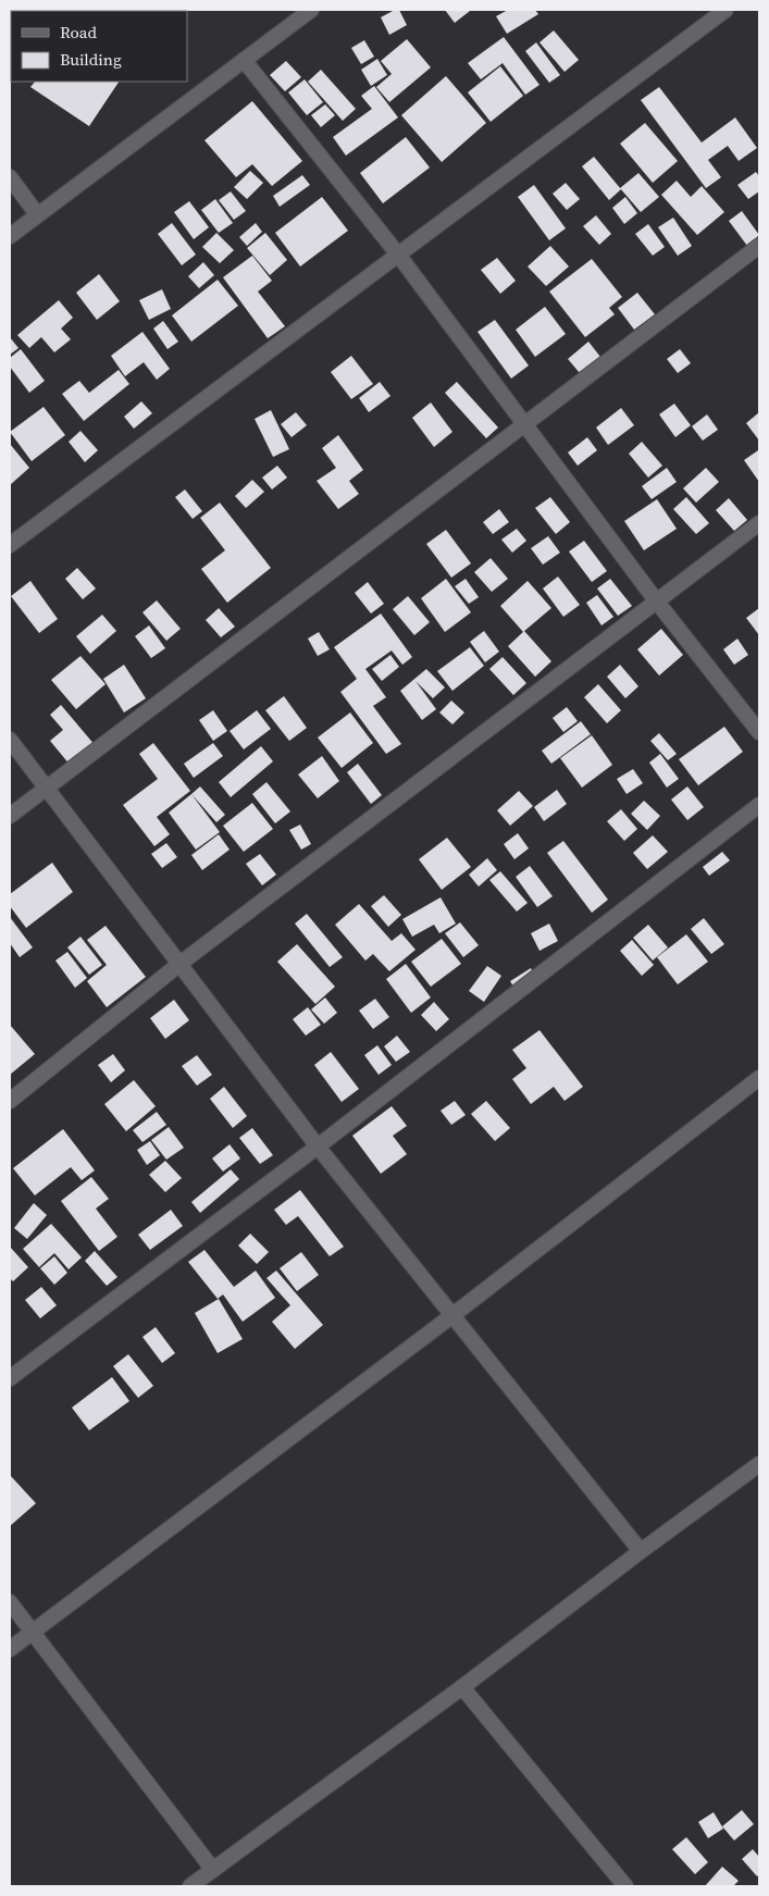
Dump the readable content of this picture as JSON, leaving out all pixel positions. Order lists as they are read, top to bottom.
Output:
{
  "legend": ["Road", "Building"]
}
